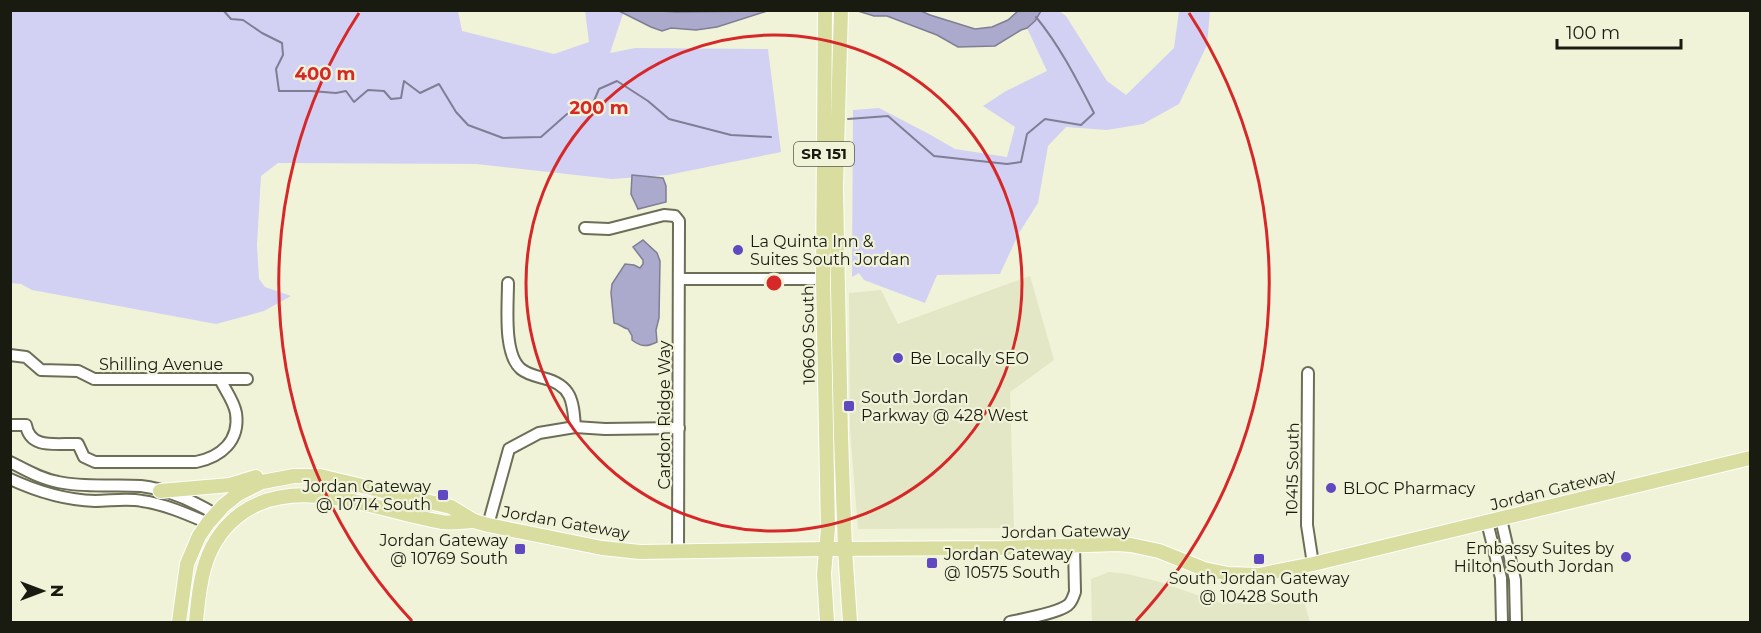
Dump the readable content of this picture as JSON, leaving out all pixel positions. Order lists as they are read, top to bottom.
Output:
{
  "streets": {
    "main road": ["SR 151", "10600 South", "Jordan Gateway"],
    "street": ["Shilling Avenue", "Cardon Ridge Way", "10415 South"]
  },
  "crossings": [
    ["10600 South", "Jordan Gateway"],
    ["Cardon Ridge Way", "Jordan Gateway"],
    ["10415 South", "Jordan Gateway"]
  ],
  "places": {
    "other": [
      "La Quinta Inn & Suites South Jordan",
      "Be Locally SEO",
      "BLOC Pharmacy",
      "Embassy Suites by Hilton South Jordan"
    ],
    "transit": [
      "South Jordan Parkway @ 428 West",
      "Jordan Gateway @ 10714 South",
      "Jordan Gateway @ 10769 South",
      "South Jordan Gateway @ 10428 South",
      "Jordan Gateway @ 10575 South"
    ]
  },
  "scale_bar": "100 m",
  "north": "right",
  "rings": ["400 m", "200 m"]
}
